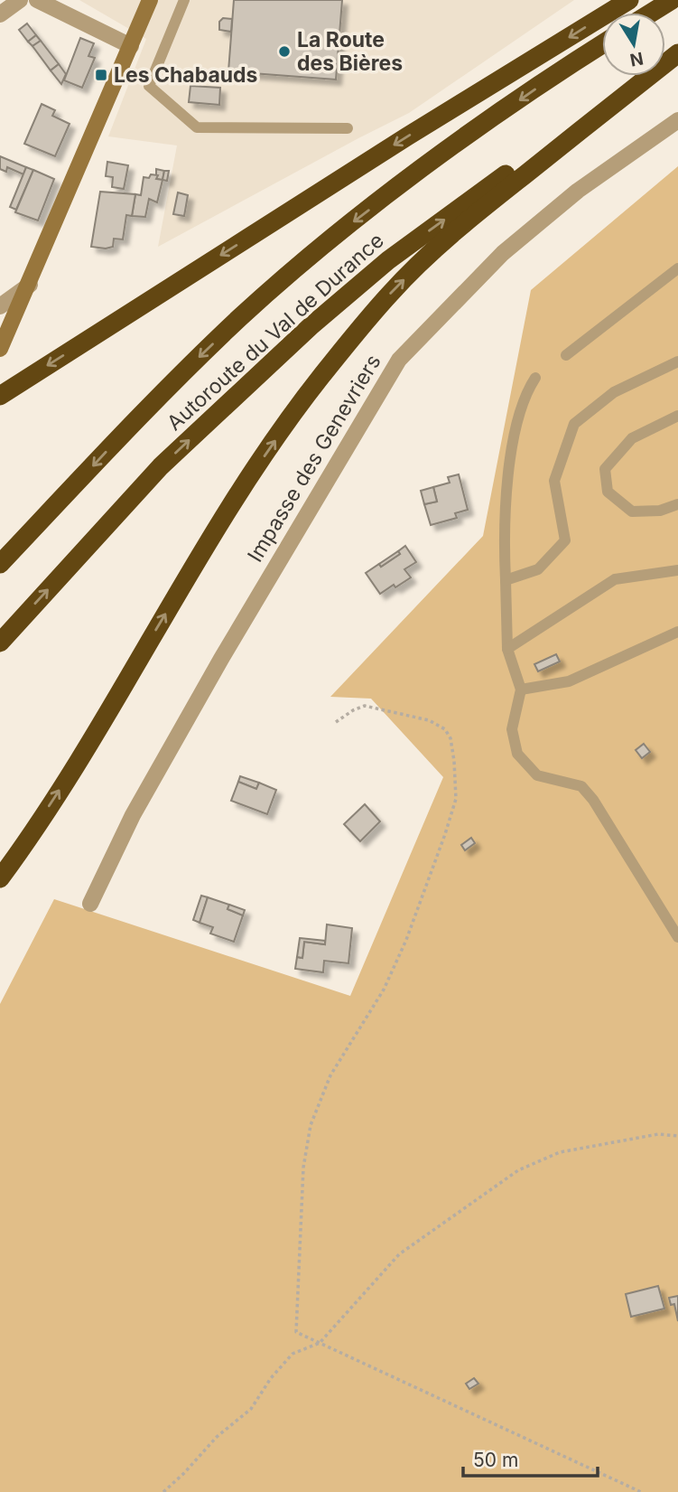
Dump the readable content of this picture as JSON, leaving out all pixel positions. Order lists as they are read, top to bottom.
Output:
{
  "streets": {
    "highway": ["Autoroute du Val de Durance"],
    "street": ["Impasse des Genevriers"]
  },
  "places": {
    "other": ["La Route des Bières"],
    "transit": ["Les Chabauds"]
  },
  "scale_bar": "50 m",
  "north": "bottom"
}
